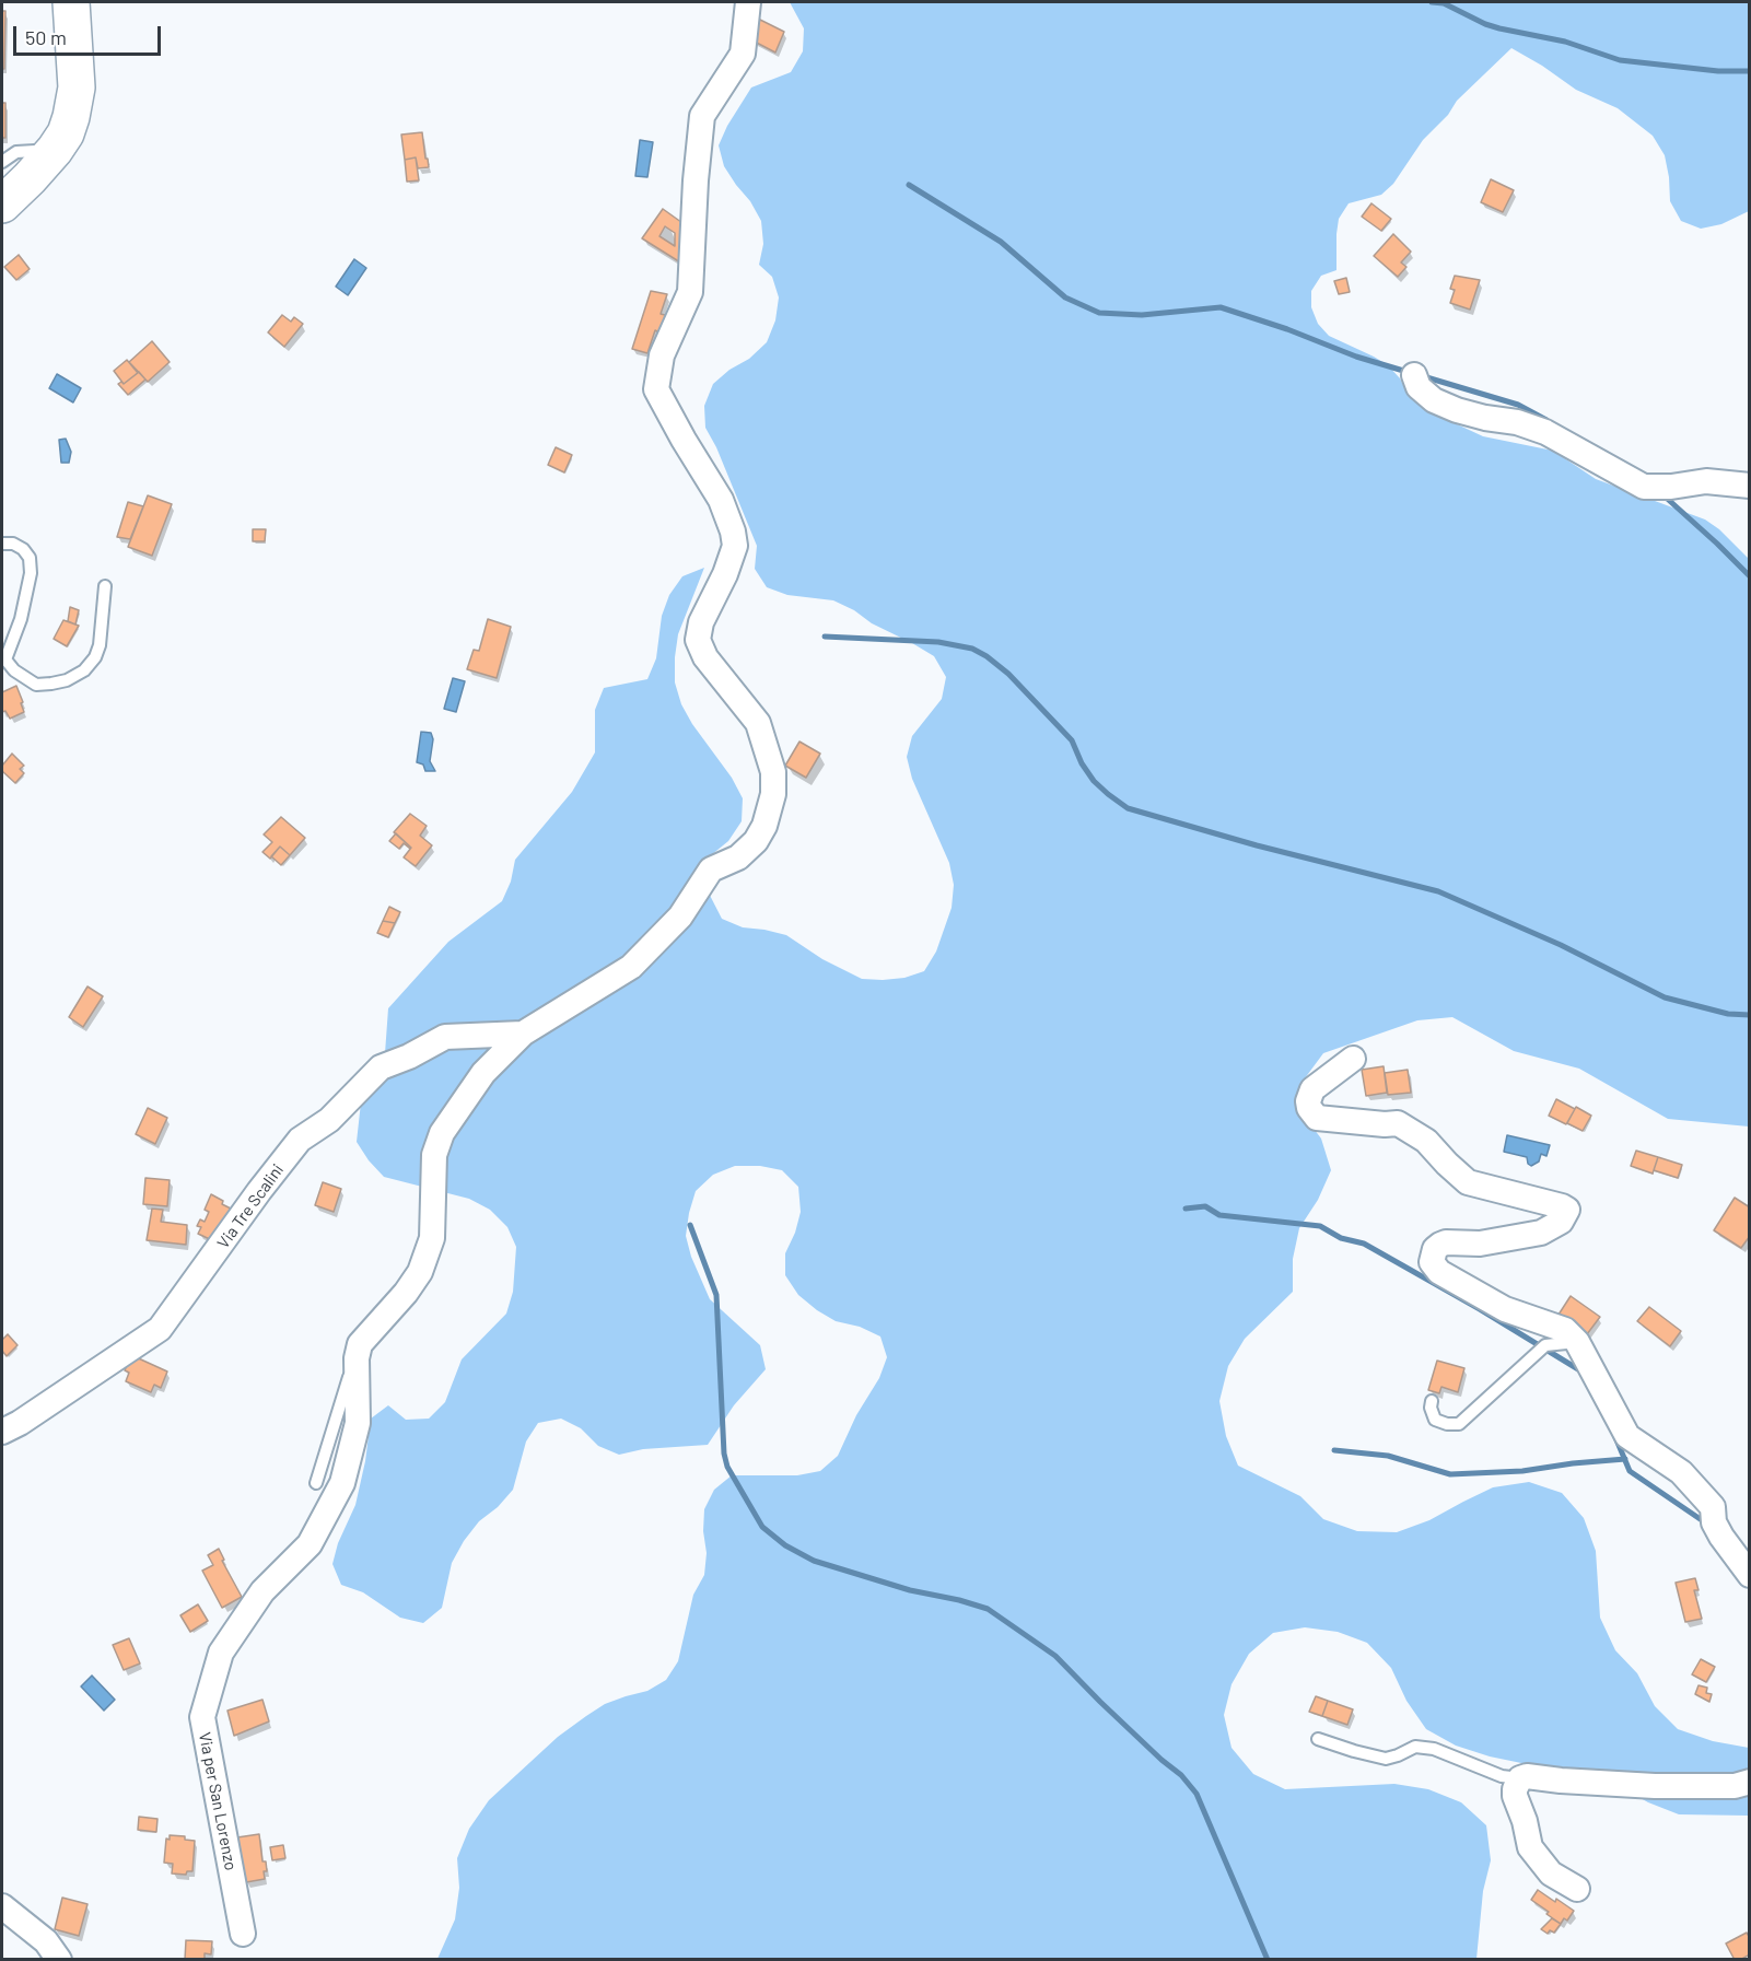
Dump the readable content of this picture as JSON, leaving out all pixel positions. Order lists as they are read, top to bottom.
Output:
{
  "streets": {
    "street": ["Via Tre Scalini", "Via per San Lorenzo"]
  },
  "scale_bar": "50 m"
}
